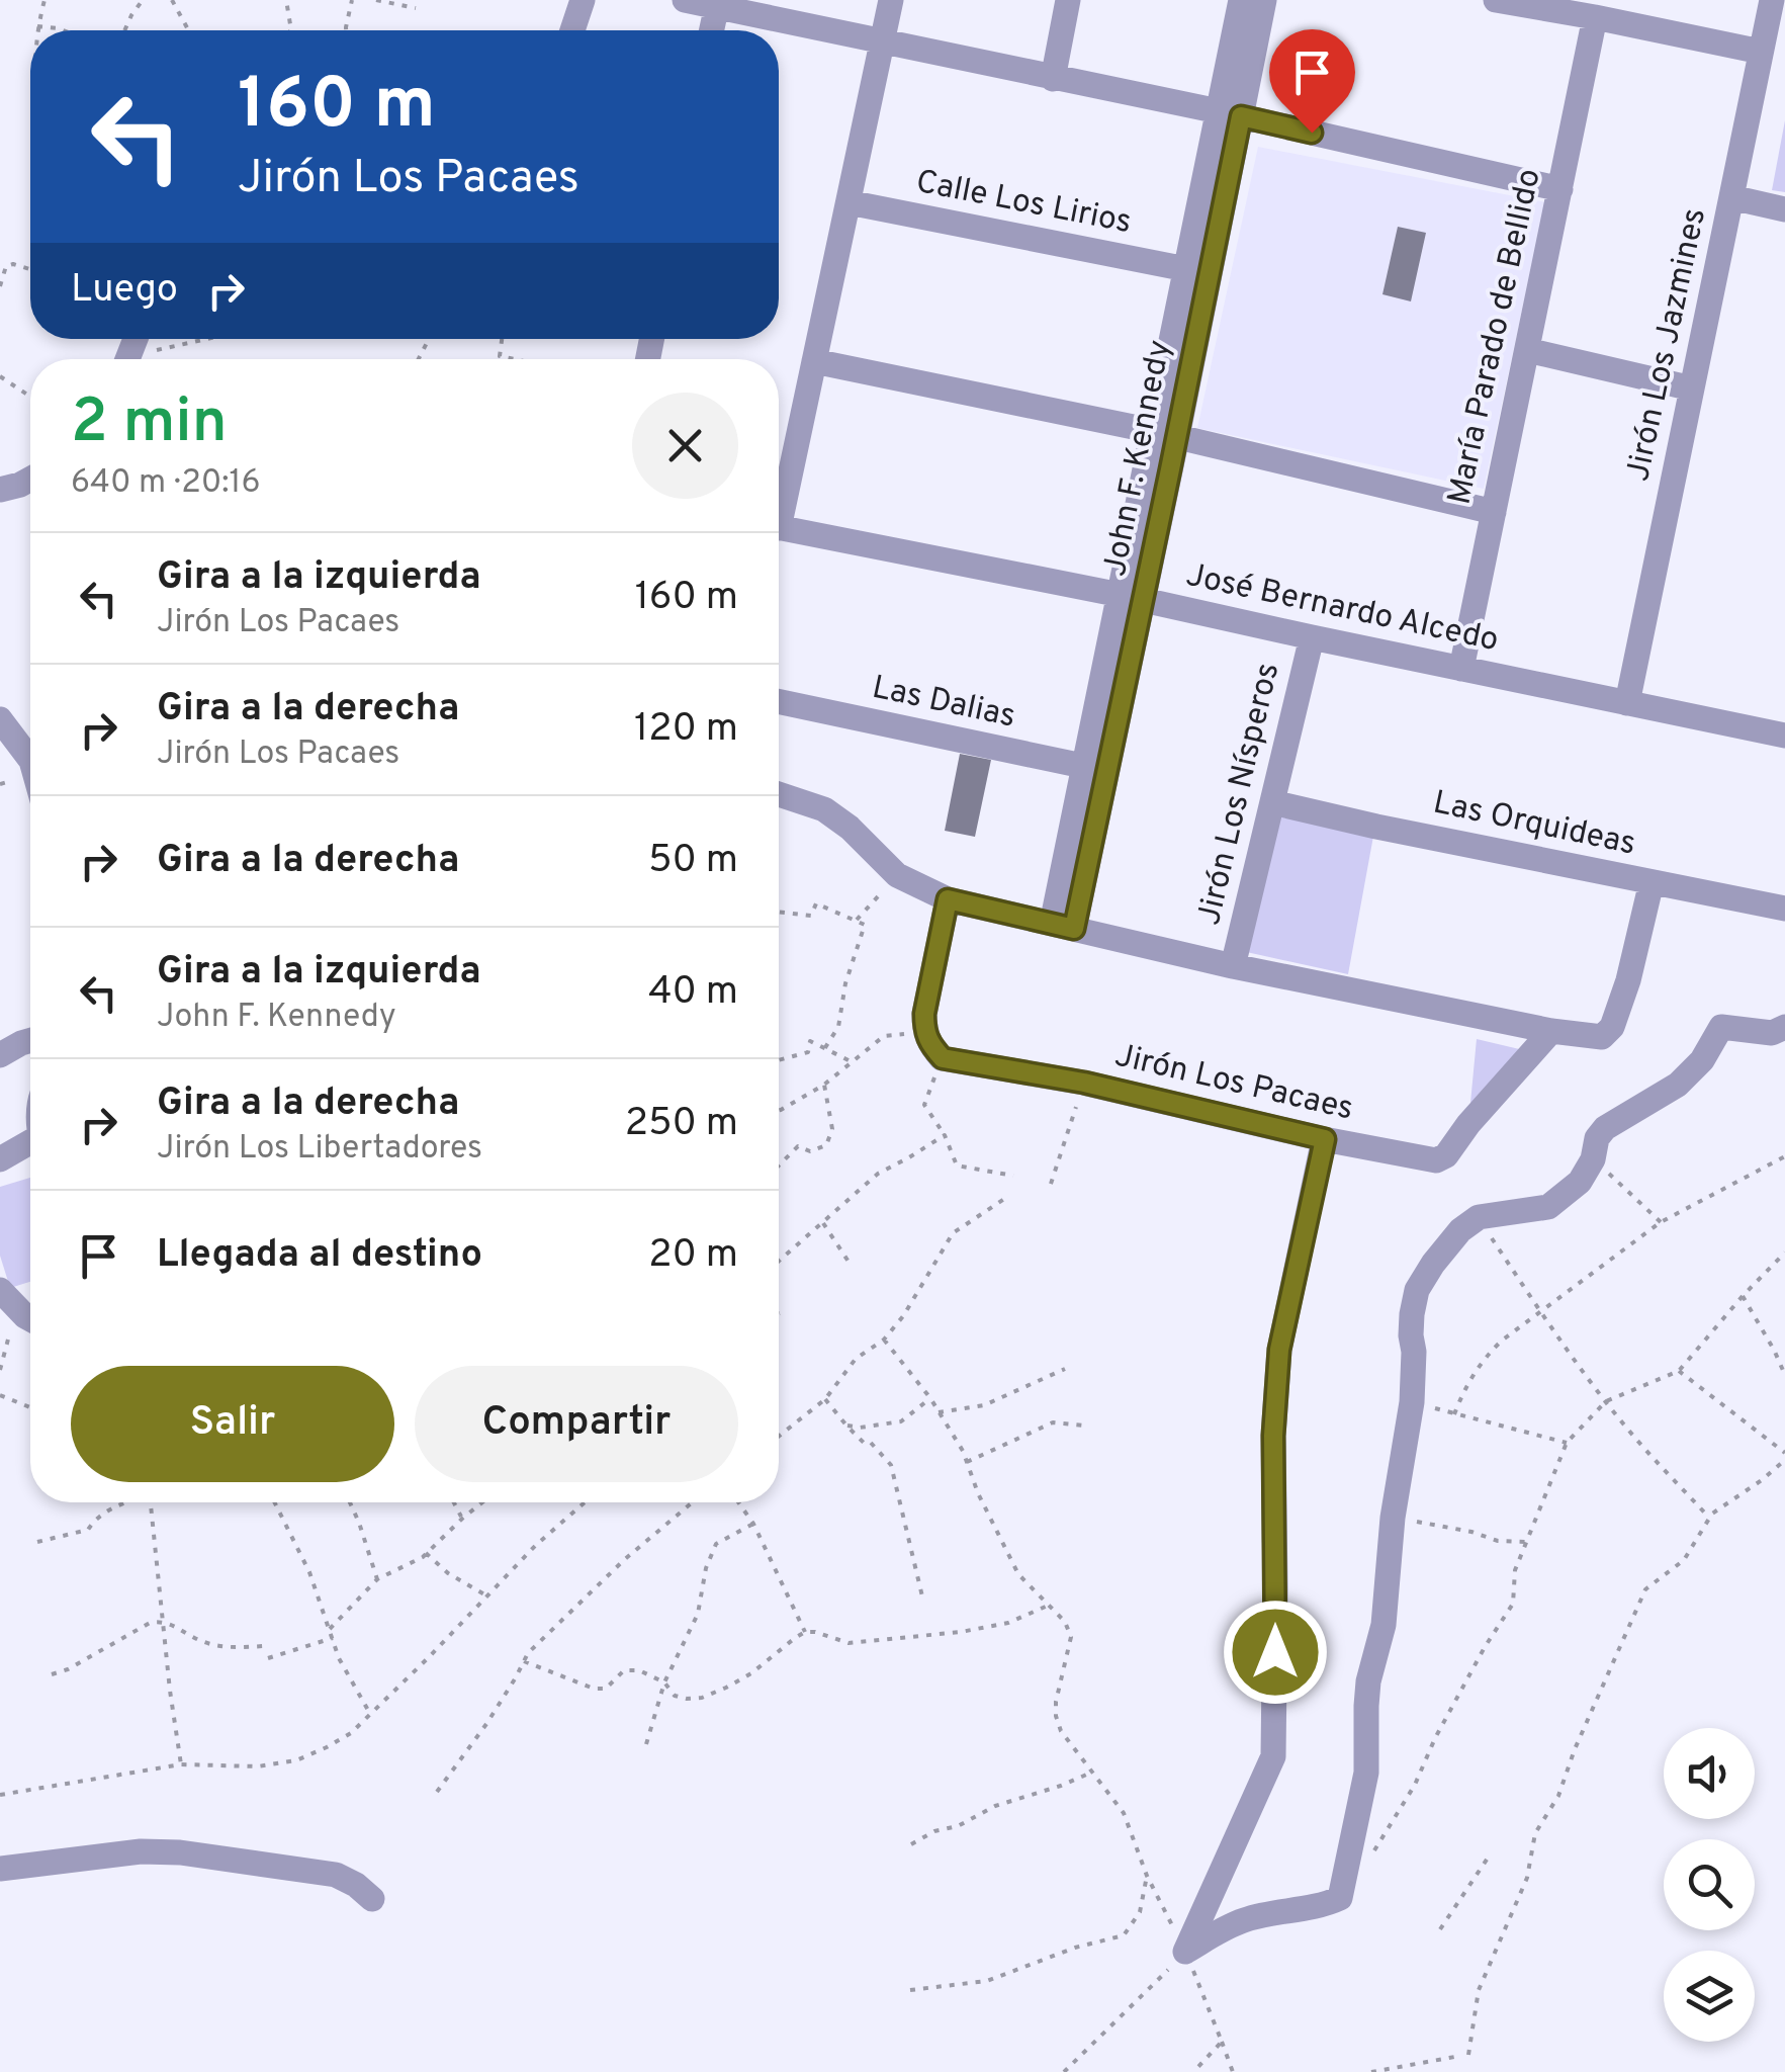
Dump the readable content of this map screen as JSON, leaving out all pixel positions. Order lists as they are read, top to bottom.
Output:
{
  "streets": {
    "street": [
      "Calle Los Lirios",
      "María Parado de Bellido",
      "Jirón Los Jazmines",
      "John F. Kennedy",
      "José Bernardo Alcedo",
      "Las Dalias",
      "Jirón Los Nísperos",
      "Las Orquideas",
      "Jirón Los Pacaes"
    ]
  },
  "crossings": [
    ["Calle Los Lirios", "John F. Kennedy"],
    ["María Parado de Bellido", "José Bernardo Alcedo"],
    ["Jirón Los Jazmines", "José Bernardo Alcedo"],
    ["John F. Kennedy", "José Bernardo Alcedo"],
    ["John F. Kennedy", "Las Dalias"],
    ["José Bernardo Alcedo", "Jirón Los Nísperos"],
    ["Jirón Los Nísperos", "Las Orquideas"]
  ],
  "page": {
    "turn": ["160 m", "Jirón Los Pacaes"],
    "then": "Luego",
    "heading": ["2 min", "640 m · 20:16"],
    "list": [
      {
        "name": "Gira a la izquierda",
        "note": "Jirón Los Pacaes",
        "value": "160 m"
      },
      {
        "name": "Gira a la derecha",
        "note": "Jirón Los Pacaes",
        "value": "120 m"
      },
      {
        "name": "Gira a la derecha",
        "value": "50 m"
      },
      {
        "name": "Gira a la izquierda",
        "note": "John F. Kennedy",
        "value": "40 m"
      },
      {
        "name": "Gira a la derecha",
        "note": "Jirón Los Libertadores",
        "value": "250 m"
      },
      {
        "name": "Llegada al destino",
        "value": "20 m"
      }
    ],
    "buttons": ["Salir", "Compartir"]
  }
}
